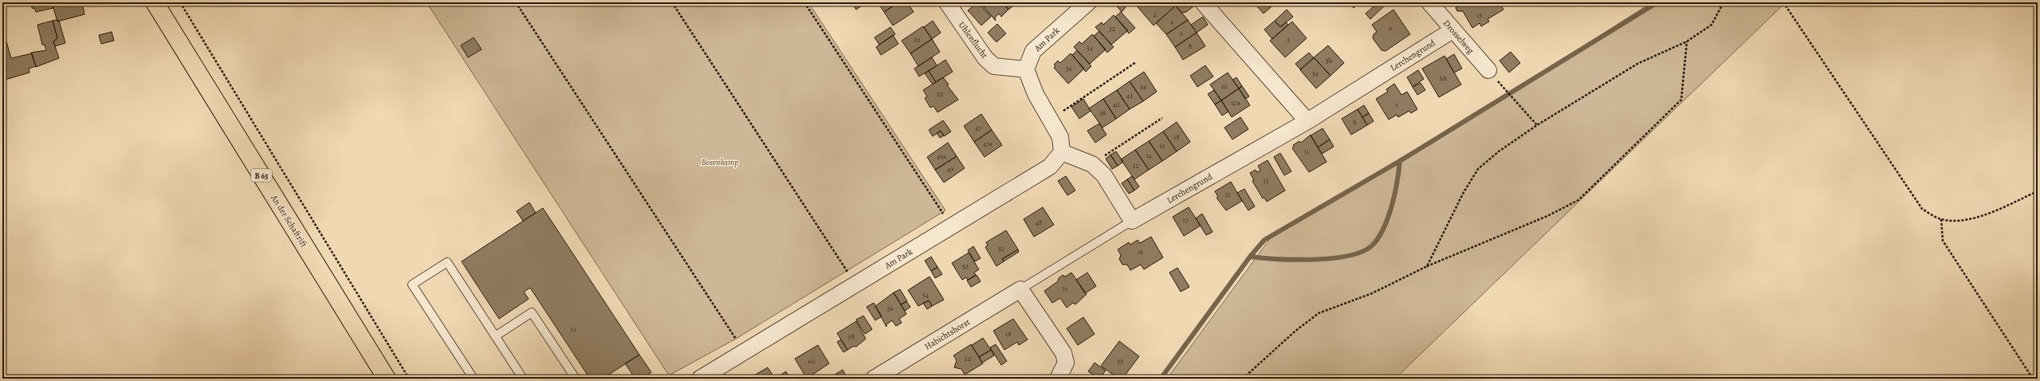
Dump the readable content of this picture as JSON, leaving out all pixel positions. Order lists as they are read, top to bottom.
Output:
{
  "streets": {
    "main road": ["B 65", "An der Schaftrift"],
    "street": [
      "Drosselweg",
      "Am Park",
      "Uhlenflucht",
      "Lerchengrund",
      "Habichtshorst"
    ]
  },
  "crossings": [
    ["Drosselweg", "Lerchengrund"],
    ["Am Park", "Uhlenflucht"],
    ["Lerchengrund", "Habichtshorst"]
  ],
  "parks": ["Bosenkamp"],
  "house_numbers": [
    "2",
    "15",
    "4",
    "6",
    "32",
    "6",
    "20",
    "3",
    "8",
    "34",
    "3b",
    "36",
    "3a",
    "5A",
    "44",
    "10",
    "22",
    "42",
    "10a",
    "40",
    "7",
    "38",
    "9",
    "47",
    "18",
    "47a",
    "16",
    "11",
    "14",
    "49a",
    "12",
    "49",
    "13",
    "15",
    "17",
    "48",
    "50",
    "19",
    "52",
    "37",
    "54",
    "56",
    "51",
    "18",
    "58",
    "20",
    "60",
    "33"
  ]
}
